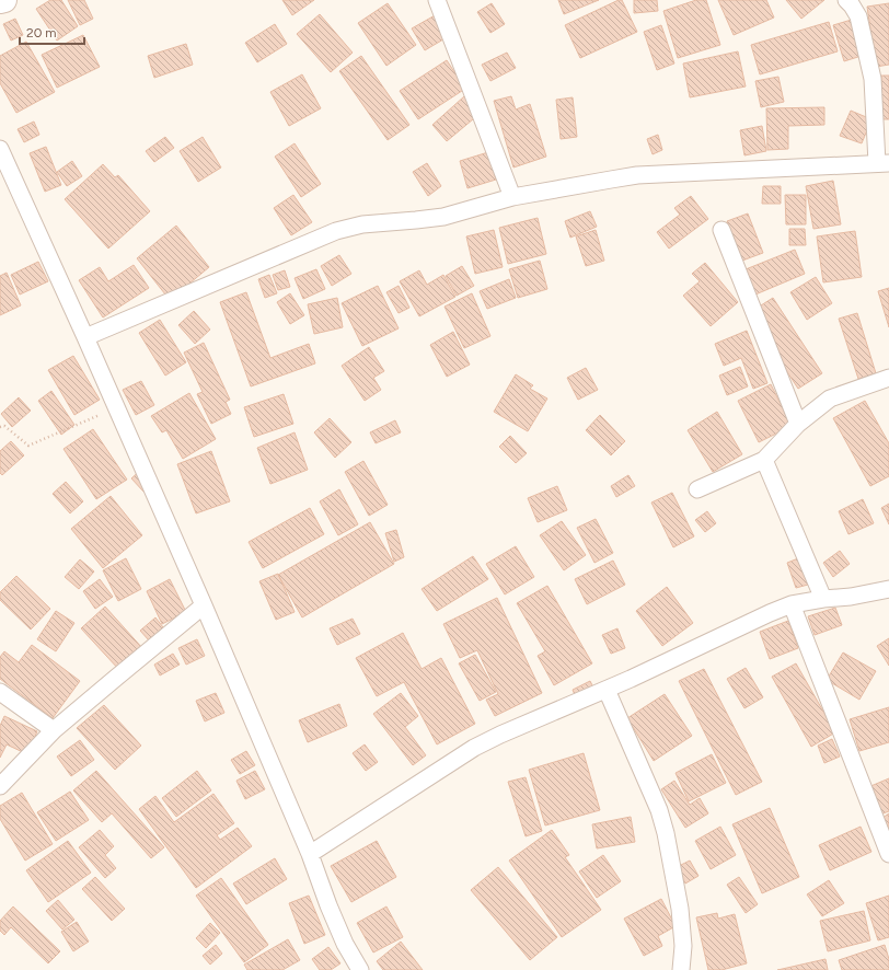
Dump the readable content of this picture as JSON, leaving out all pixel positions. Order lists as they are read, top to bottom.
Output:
{
  "scale_bar": "20 m"
}
